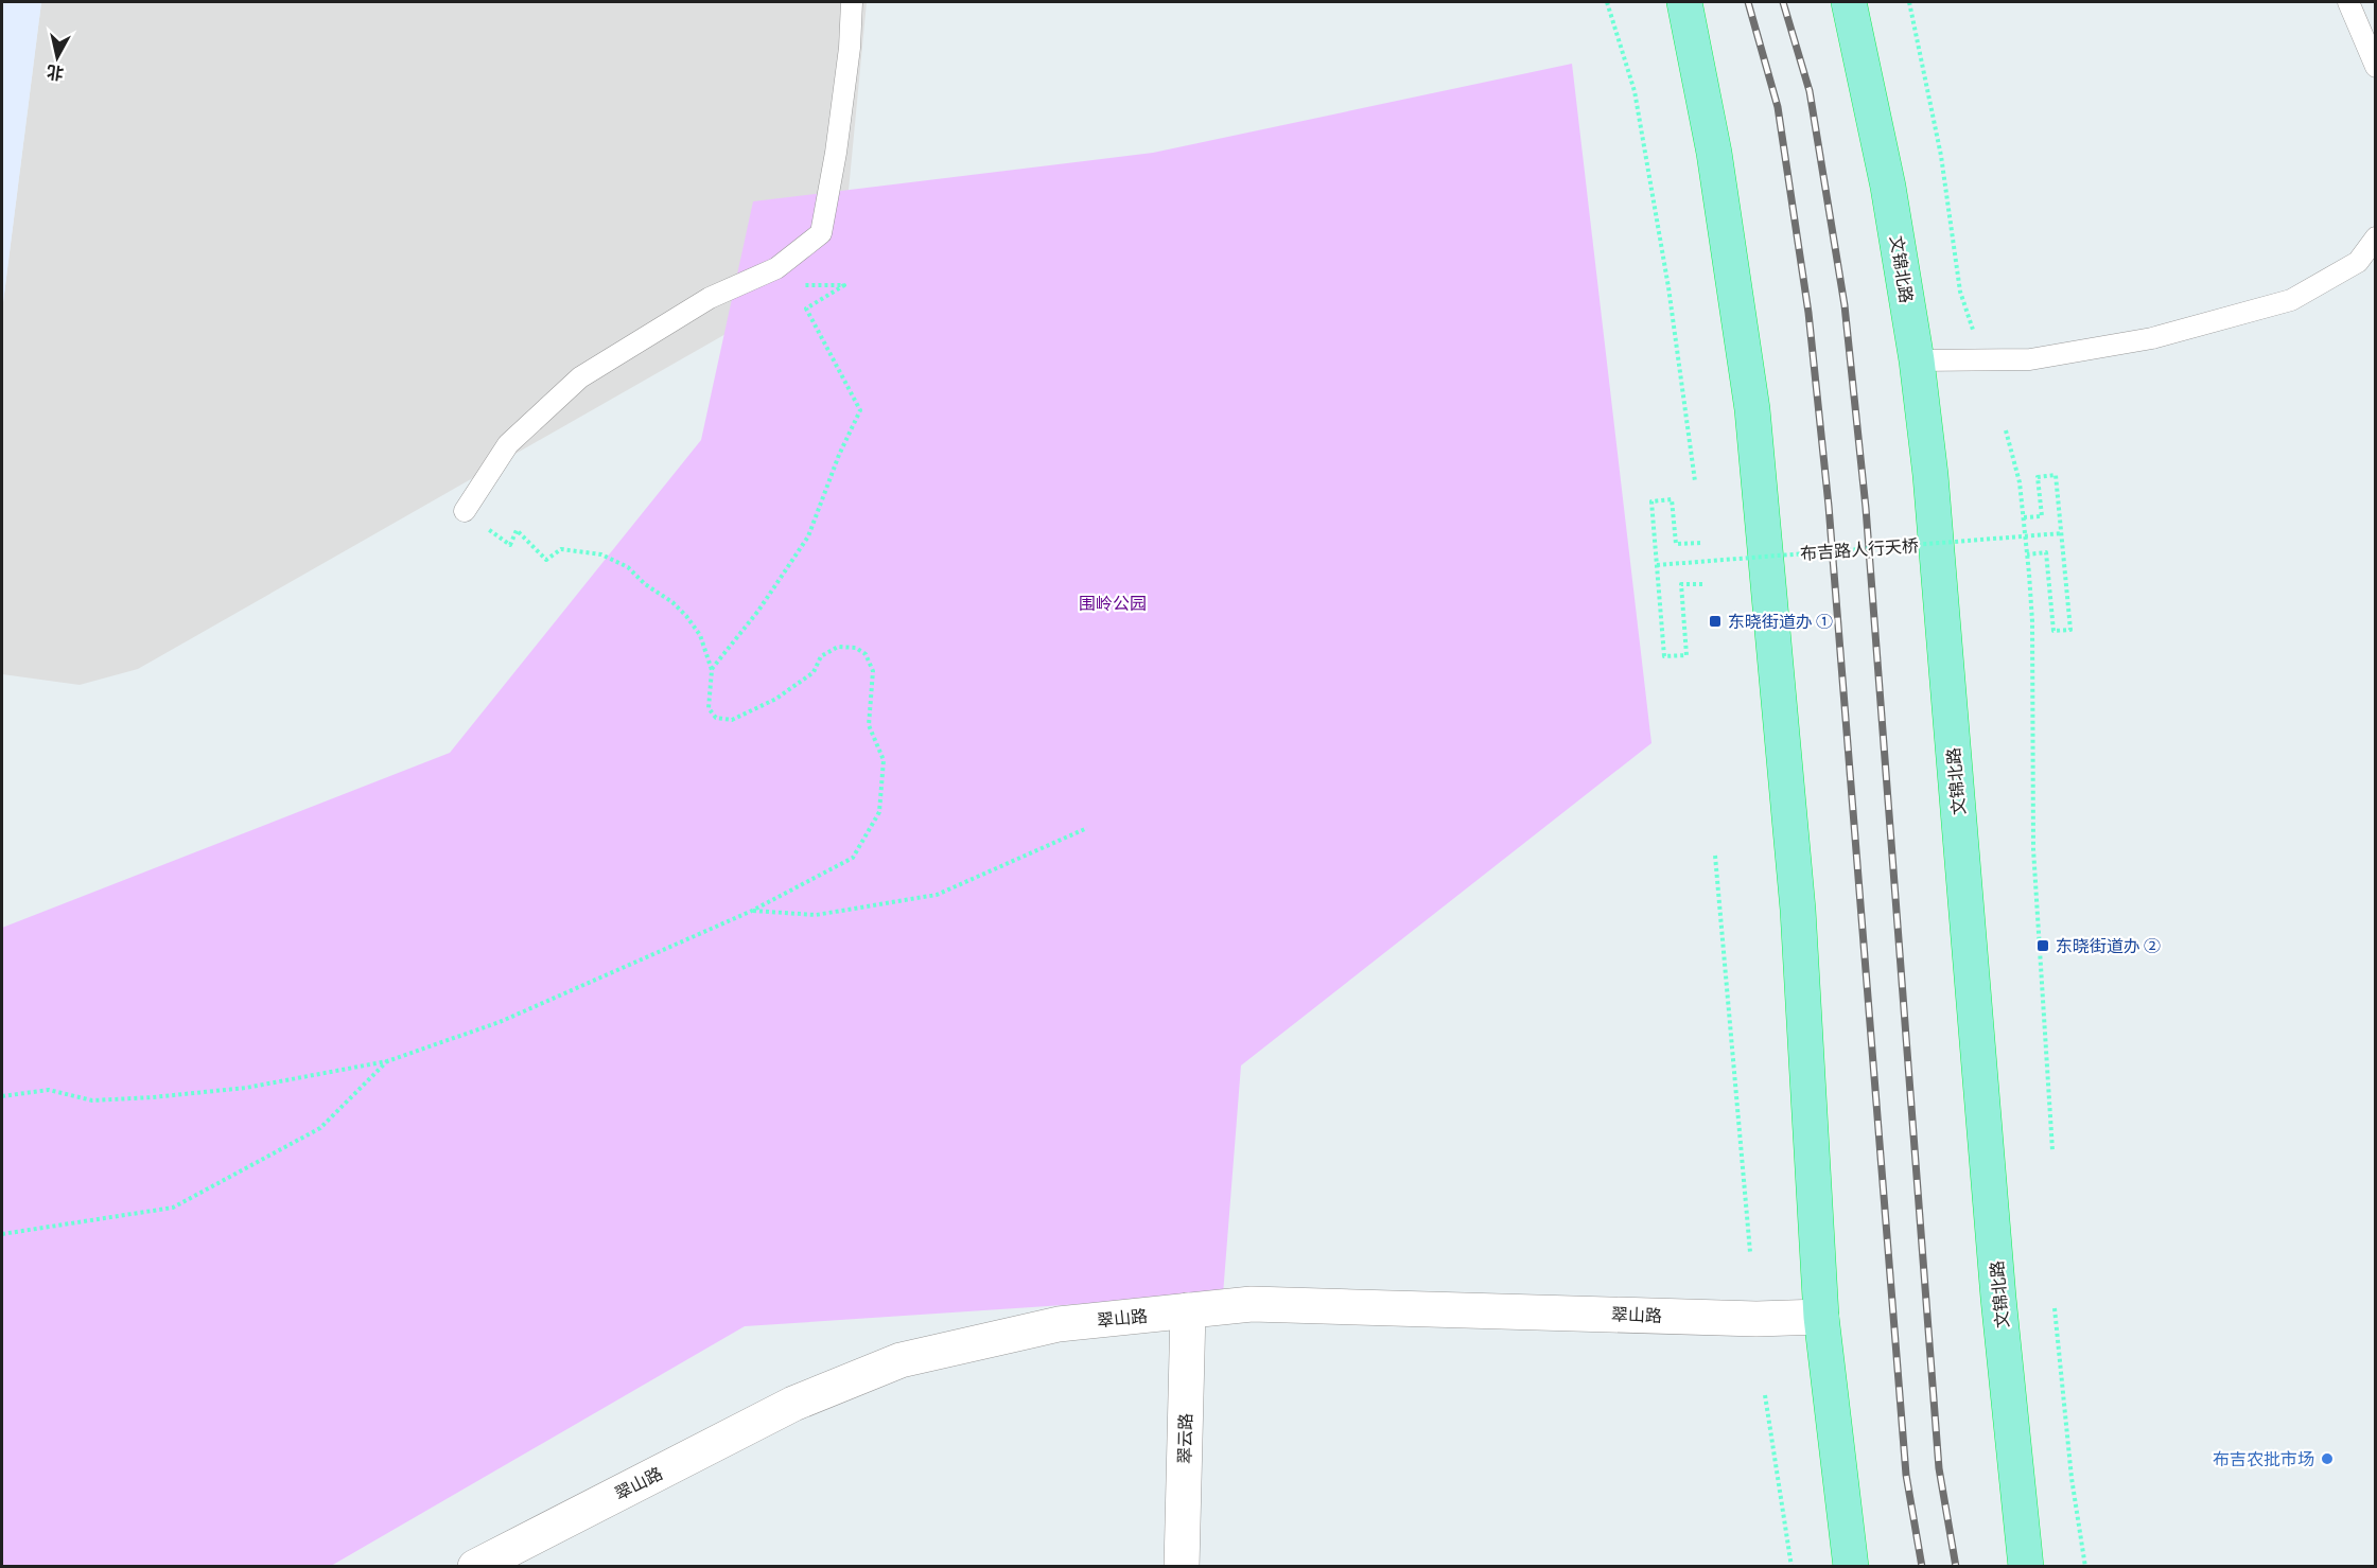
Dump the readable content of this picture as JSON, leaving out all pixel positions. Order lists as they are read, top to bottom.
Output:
{
  "streets": {
    "highway": ["文锦北路"],
    "street": ["翠山路", "翠云路"],
    "path": ["布吉路人行天桥"]
  },
  "crossings": [
    ["翠山路", "翠云路"]
  ],
  "parks": ["围岭公园"],
  "places": {
    "transit": ["东晓街道办 ①", "东晓街道办 ②"],
    "other": ["布吉农批市场"]
  },
  "north": "bottom"
}
